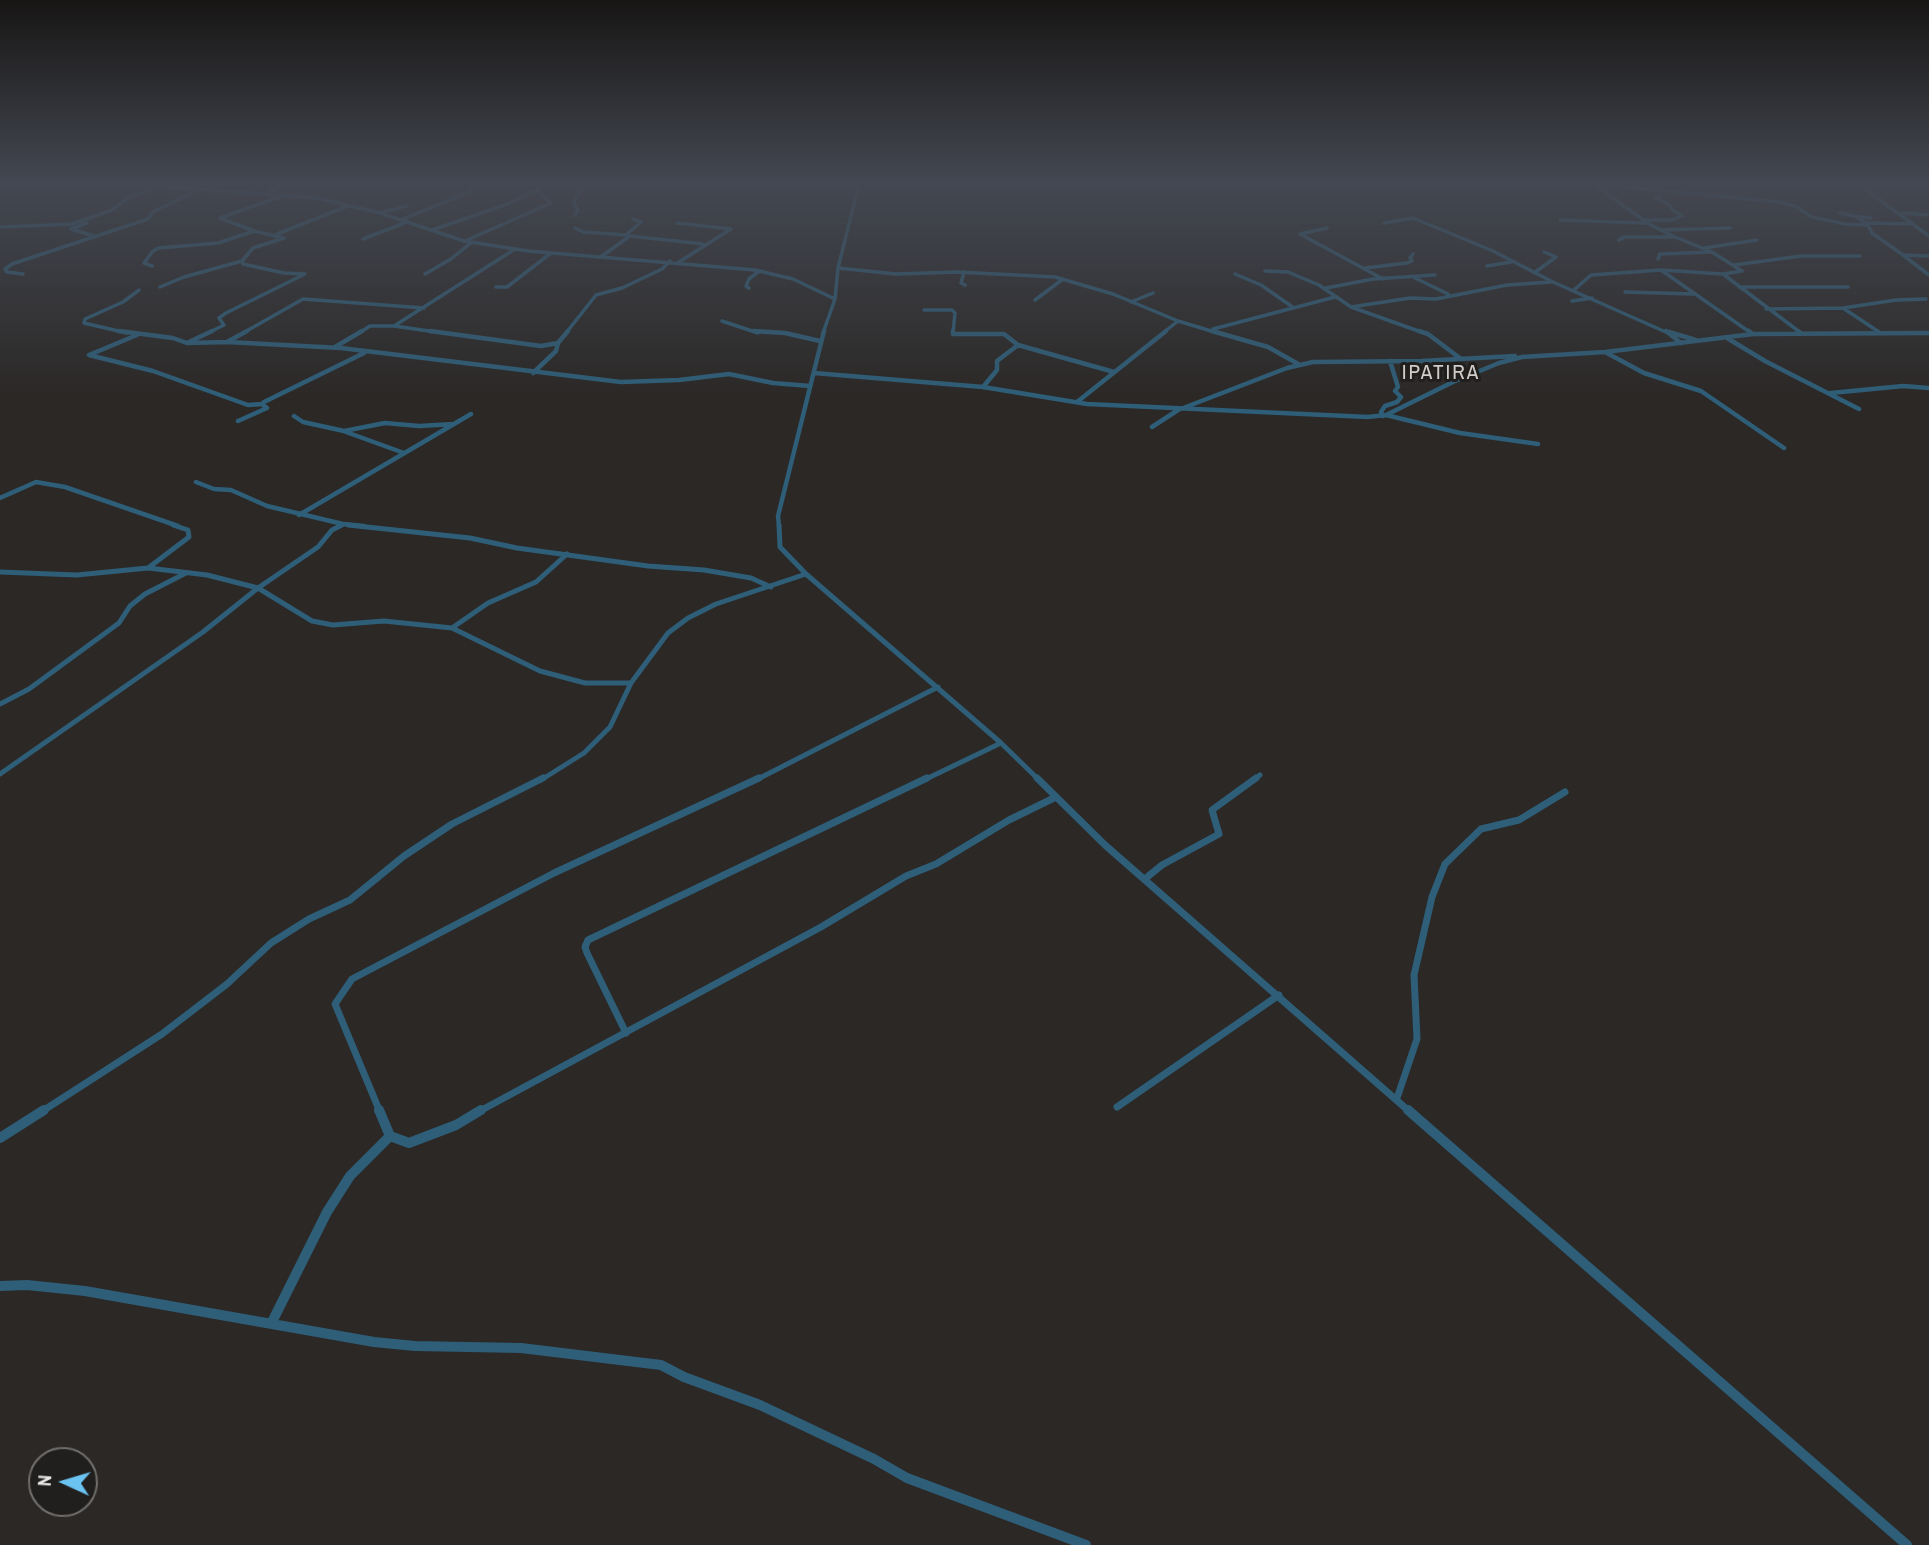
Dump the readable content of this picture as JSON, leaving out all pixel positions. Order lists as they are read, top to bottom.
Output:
{
  "districts": ["IPATIRA"],
  "north": "left"
}
